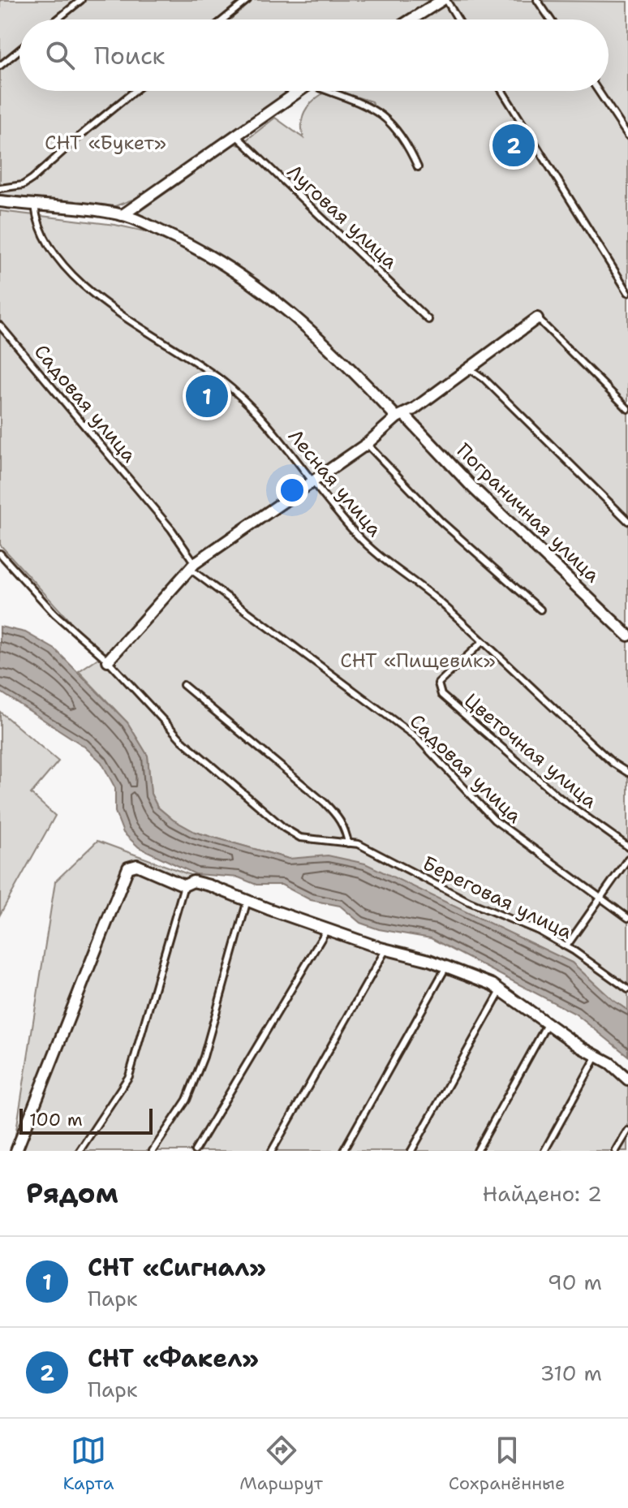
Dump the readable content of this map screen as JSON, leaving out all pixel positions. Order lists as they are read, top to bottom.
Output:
{
  "streets": {
    "street": ["Пограничная улица"],
    "lane": [
      "Луговая улица",
      "Садовая улица",
      "Лесная улица",
      "Цветочная улица",
      "Береговая улица"
    ]
  },
  "crossings": [
    ["Лесная улица", "Пограничная улица"],
    ["Лесная улица", "Цветочная улица"]
  ],
  "parks": ["СНТ «Букет»", "СНТ «Пищевик»"],
  "scale_bar": "100 m",
  "page": {
    "search": "Поиск",
    "pins": ["2", "1"],
    "scale": "100 m",
    "heading": ["Рядом", "Найдено: 2"],
    "list": [
      {
        "mark": "1",
        "name": "СНТ «Сигнал»",
        "note": "Парк",
        "value": "90 m"
      },
      {
        "mark": "2",
        "name": "СНТ «Факел»",
        "note": "Парк",
        "value": "310 m"
      }
    ],
    "nav": ["Карта", "Маршрут", "Сохранённые"]
  }
}
